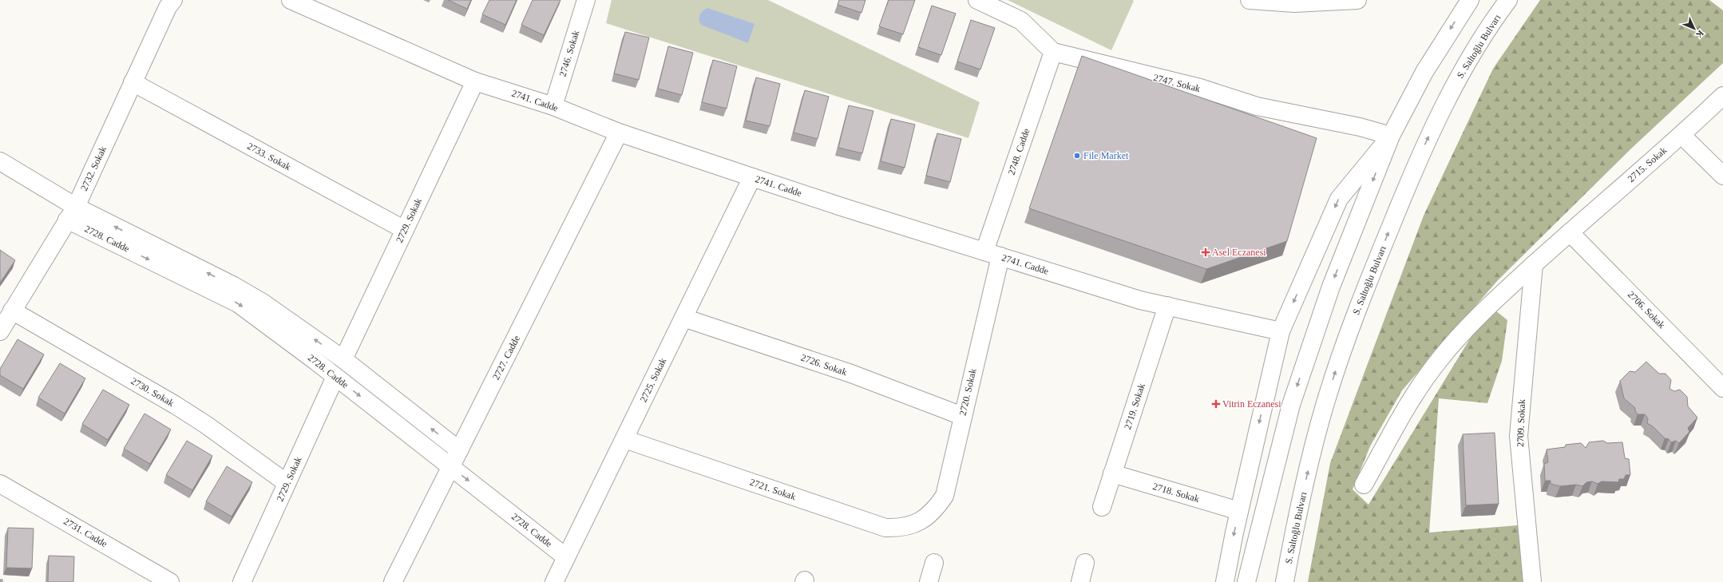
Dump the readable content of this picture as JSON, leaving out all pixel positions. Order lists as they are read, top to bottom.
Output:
{
  "streets": {
    "street": [
      "S. Saltoğlu Bulvarı",
      "2746. Sokak",
      "2747. Sokak",
      "2741. Cadde",
      "2748. Cadde",
      "2733. Sokak",
      "2715. Sokak",
      "2732. Sokak",
      "2729. Sokak",
      "2728. Cadde",
      "2706. Sokak",
      "2727. Cadde",
      "2726. Sokak",
      "2725. Sokak",
      "2730. Sokak",
      "2720. Sokak",
      "2719. Sokak",
      "2709. Sokak",
      "2721. Sokak",
      "2718. Sokak",
      "2731. Cadde"
    ]
  },
  "crossings": [
    ["2746. Sokak", "2741. Cadde"],
    ["2747. Sokak", "2748. Cadde"],
    ["2741. Cadde", "2748. Cadde"],
    ["2741. Cadde", "2729. Sokak"],
    ["2741. Cadde", "2727. Cadde"],
    ["2741. Cadde", "2725. Sokak"],
    ["2741. Cadde", "2720. Sokak"],
    ["2741. Cadde", "2719. Sokak"],
    ["2733. Sokak", "2732. Sokak"],
    ["2733. Sokak", "2729. Sokak"],
    ["2715. Sokak", "2706. Sokak"],
    ["2715. Sokak", "2709. Sokak"],
    ["2732. Sokak", "2728. Cadde"],
    ["2732. Sokak", "2730. Sokak"],
    ["2729. Sokak", "2728. Cadde"],
    ["2729. Sokak", "2730. Sokak"],
    ["2728. Cadde", "2727. Cadde"],
    ["2728. Cadde", "2725. Sokak"],
    ["2726. Sokak", "2725. Sokak"],
    ["2726. Sokak", "2720. Sokak"],
    ["2725. Sokak", "2721. Sokak"],
    ["2720. Sokak", "2721. Sokak"],
    ["2719. Sokak", "2718. Sokak"]
  ],
  "places": {
    "other": ["File Market"],
    "health": ["Asel Eczanesi", "Vitrin Eczanesi"]
  },
  "north": "bottom right"
}
